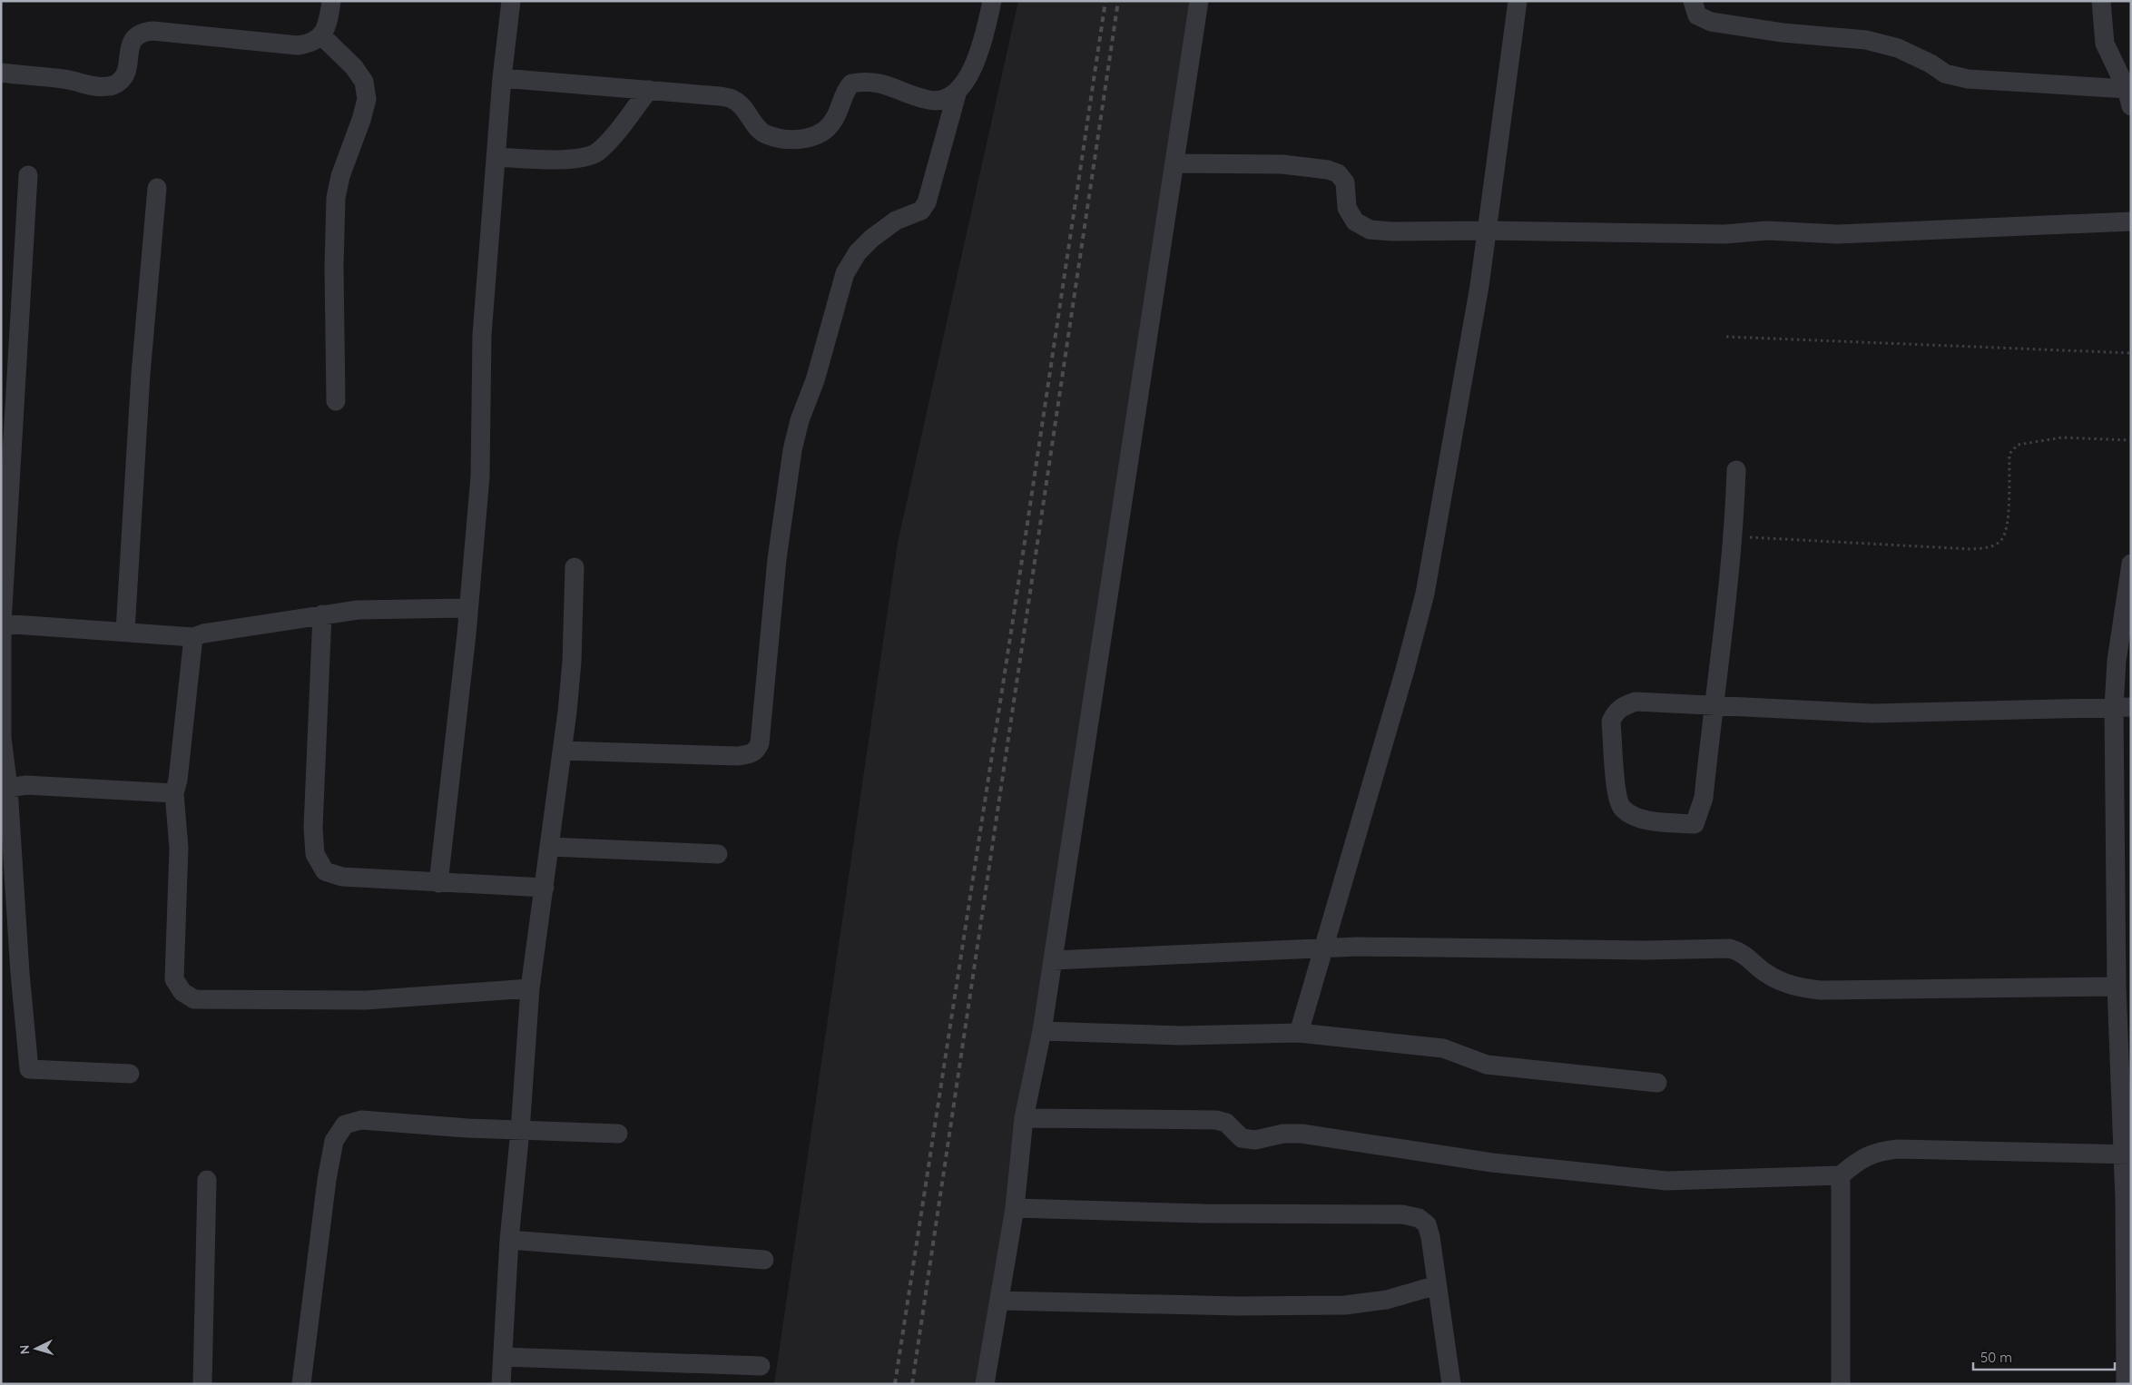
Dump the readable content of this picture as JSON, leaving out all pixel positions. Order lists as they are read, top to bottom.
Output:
{
  "scale_bar": "50 m",
  "north": "left"
}
